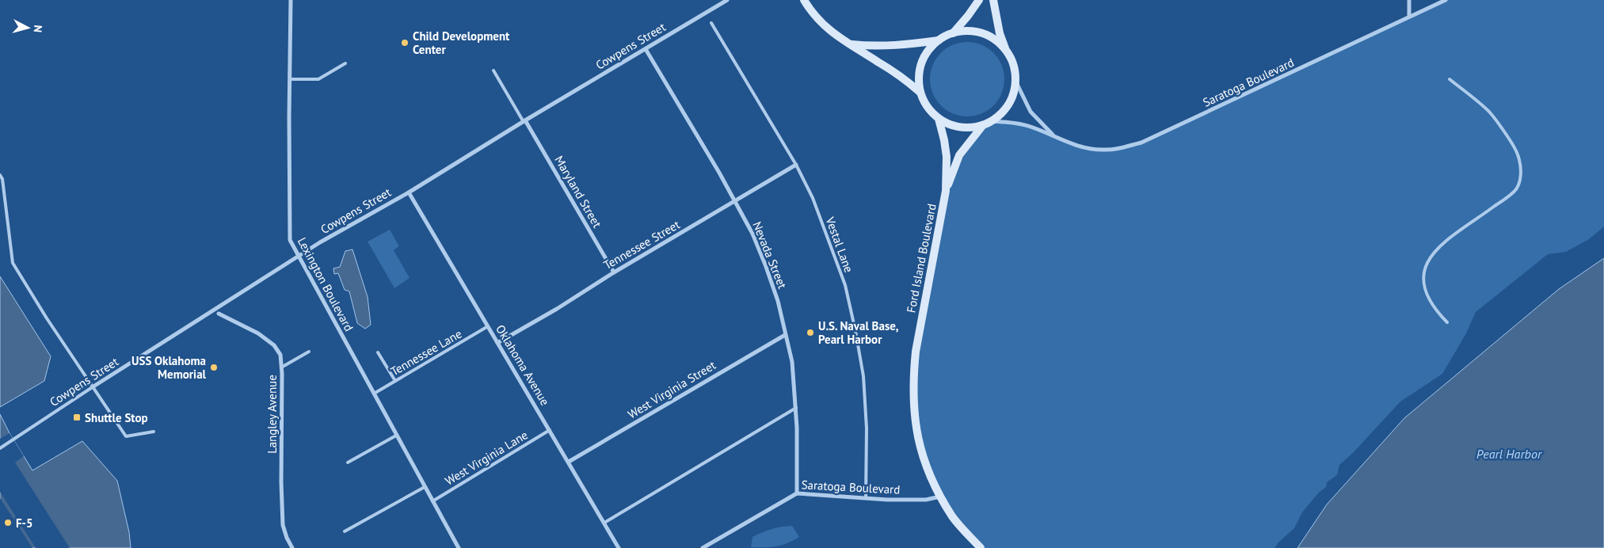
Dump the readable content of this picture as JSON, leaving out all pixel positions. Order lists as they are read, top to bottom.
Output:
{
  "streets": {
    "street": [
      "Cowpens Street",
      "Saratoga Boulevard",
      "Maryland Street",
      "Tennessee Street",
      "Nevada Street",
      "Ford Island Boulevard",
      "Lexington Boulevard",
      "Oklahoma Avenue",
      "West Virginia Street",
      "Langley Avenue"
    ],
    "lane": ["Vestal Lane", "Tennessee Lane", "West Virginia Lane"]
  },
  "crossings": [
    ["Cowpens Street", "Maryland Street"],
    ["Cowpens Street", "Nevada Street"],
    ["Cowpens Street", "Lexington Boulevard"],
    ["Cowpens Street", "Oklahoma Avenue"],
    ["Saratoga Boulevard", "Vestal Lane"],
    ["Saratoga Boulevard", "Nevada Street"],
    ["Saratoga Boulevard", "Ford Island Boulevard"],
    ["Maryland Street", "Tennessee Street"],
    ["Tennessee Street", "Vestal Lane"],
    ["Tennessee Street", "Nevada Street"],
    ["Tennessee Street", "Oklahoma Avenue"],
    ["Nevada Street", "West Virginia Street"],
    ["Lexington Boulevard", "Tennessee Lane"],
    ["Lexington Boulevard", "West Virginia Lane"],
    ["Tennessee Lane", "Oklahoma Avenue"],
    ["Oklahoma Avenue", "West Virginia Street"],
    ["Oklahoma Avenue", "West Virginia Lane"]
  ],
  "water": ["Pearl Harbor"],
  "places": {
    "other": [
      "Child Development Center",
      "U.S. Naval Base, Pearl Harbor",
      "USS Oklahoma Memorial",
      "F-5"
    ],
    "transit": ["Shuttle Stop"]
  },
  "north": "right"
}
